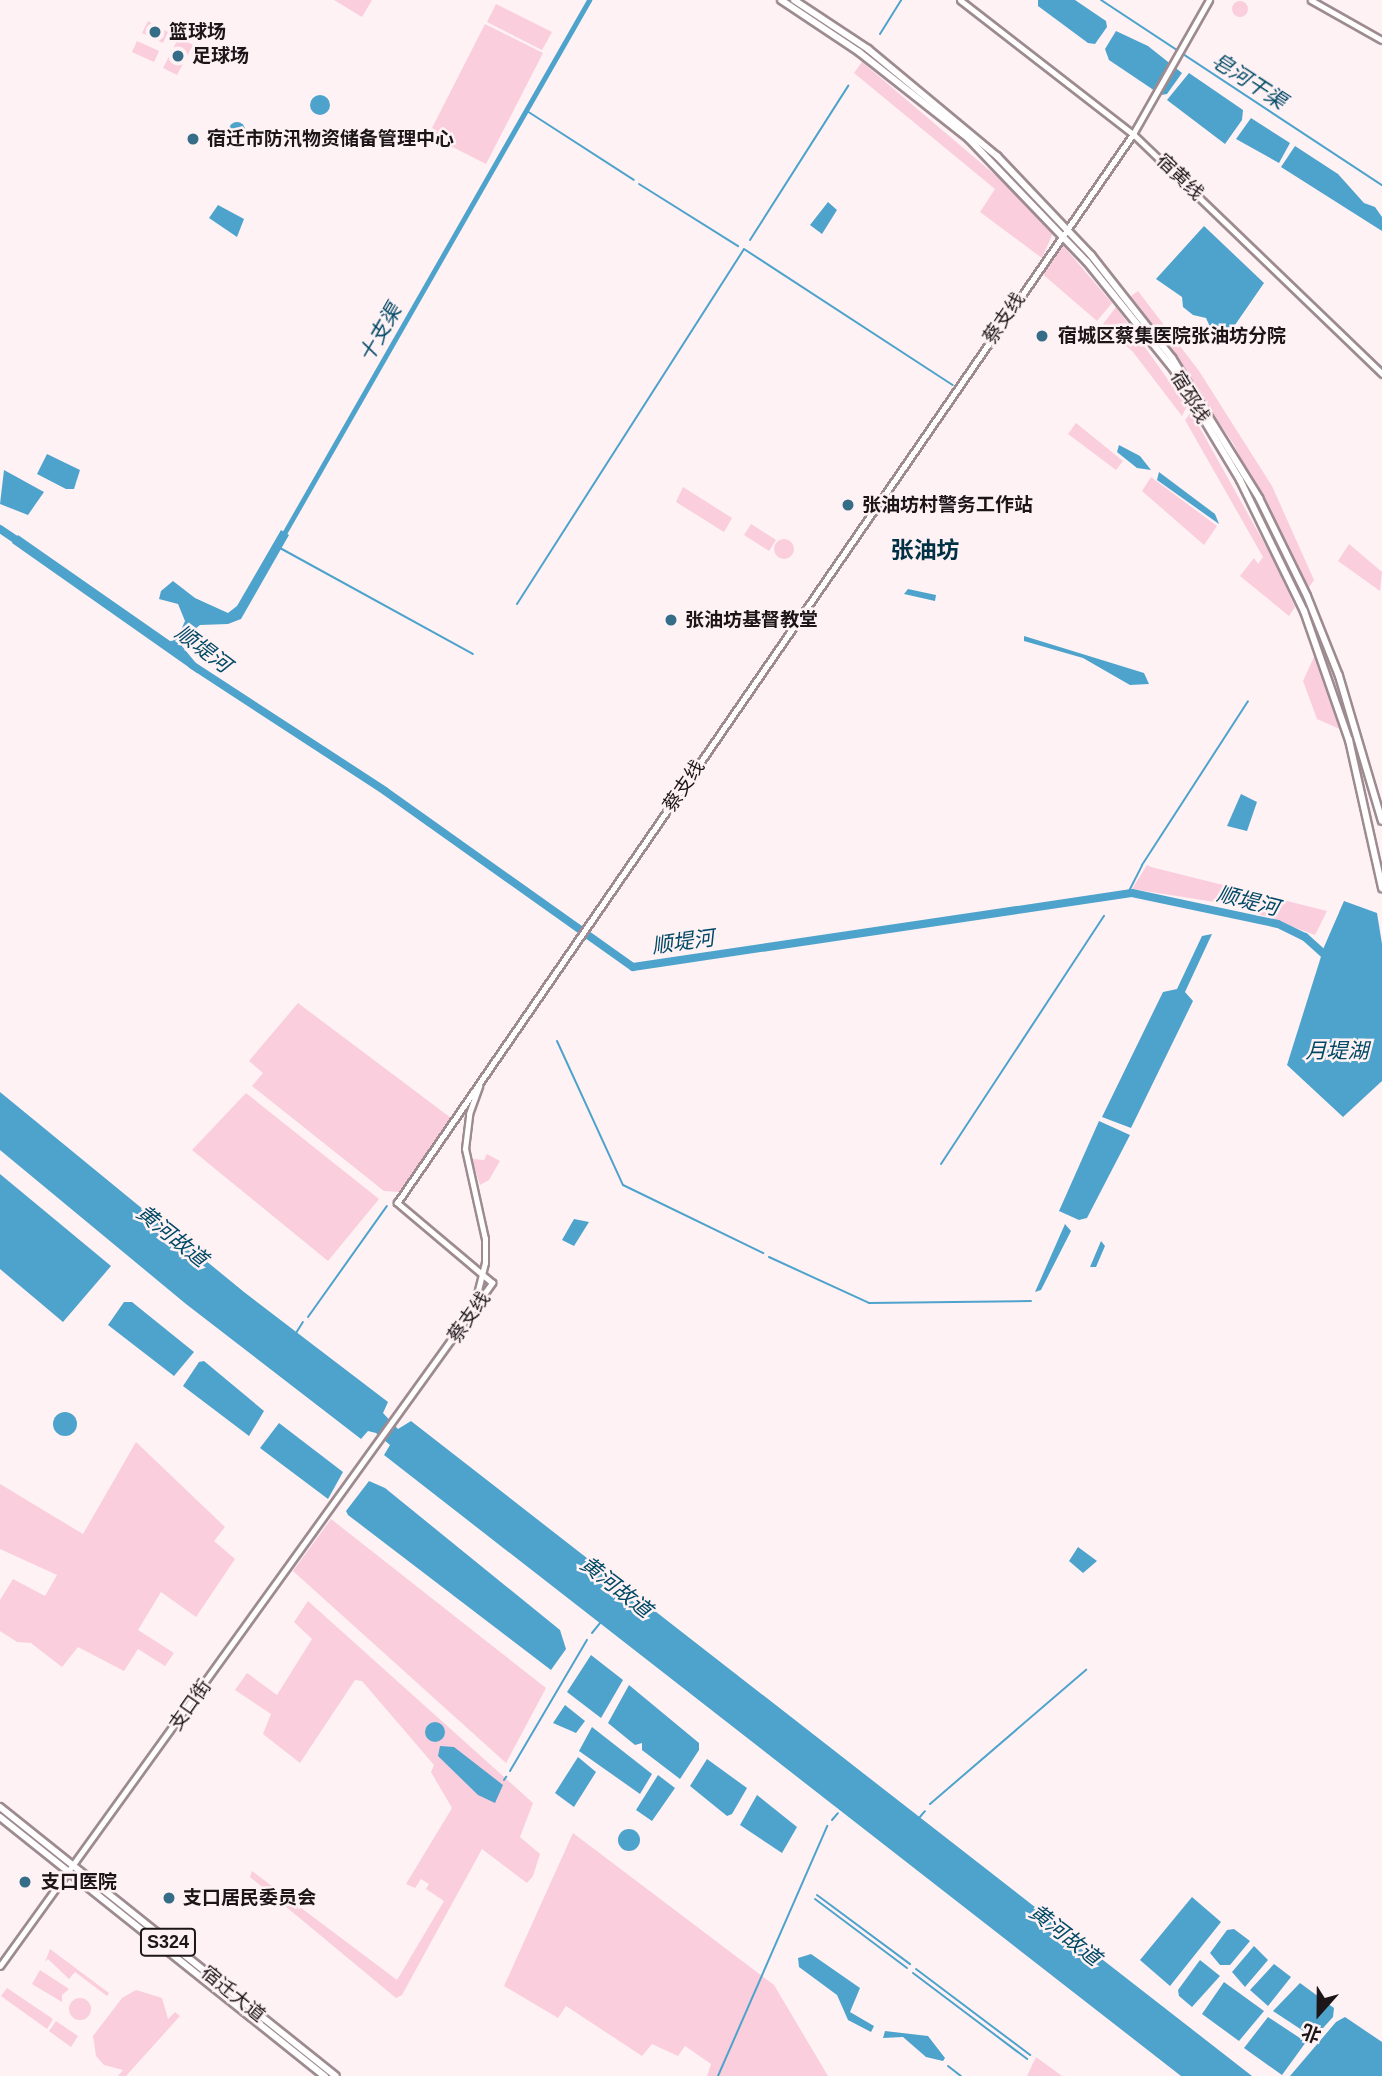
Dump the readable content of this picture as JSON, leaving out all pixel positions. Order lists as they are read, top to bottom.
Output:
{
  "streets": {
    "main road": [
      "宿黄线",
      "宿邳线",
      "S324",
      "宿迁大道"
    ],
    "street": ["蔡支线", "支口街"]
  },
  "crossings": [
    ["宿黄线", "蔡支线"],
    ["蔡支线", "宿邳线"],
    ["蔡支线", "支口街"],
    ["支口街", "宿迁大道"]
  ],
  "districts": ["张油坊"],
  "water": [
    "皂河干渠",
    "十支渠",
    "顺堤河",
    "月堤湖",
    "黄河故道"
  ],
  "places": [
    "篮球场",
    "足球场",
    "宿迁市防汛物资储备管理中心",
    "宿城区蔡集医院张油坊分院",
    "张油坊村警务工作站",
    "张油坊基督教堂",
    "支口医院",
    "支口居民委员会"
  ],
  "north": "bottom"
}
